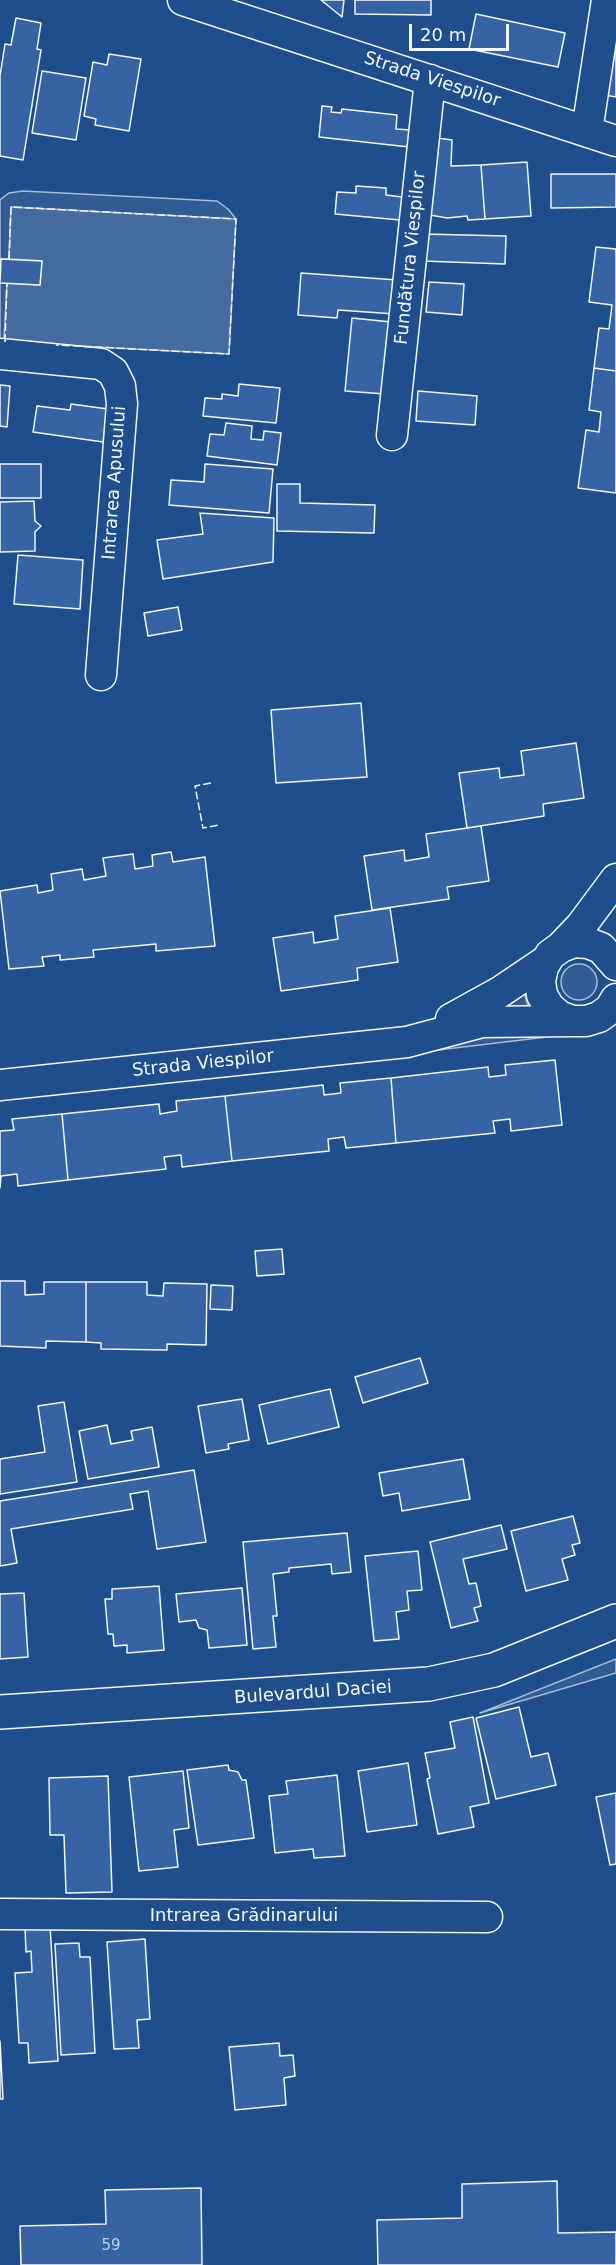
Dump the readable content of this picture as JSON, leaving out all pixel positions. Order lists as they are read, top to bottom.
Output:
{
  "streets": {
    "street": [
      "Strada Viespilor",
      "Fundătura Viespilor",
      "Intrarea Apusului",
      "Bulevardul Daciei",
      "Intrarea Grădinarului"
    ]
  },
  "crossings": [
    ["Strada Viespilor", "Fundătura Viespilor"]
  ],
  "house_numbers": ["59"],
  "scale_bar": "20 m"
}
